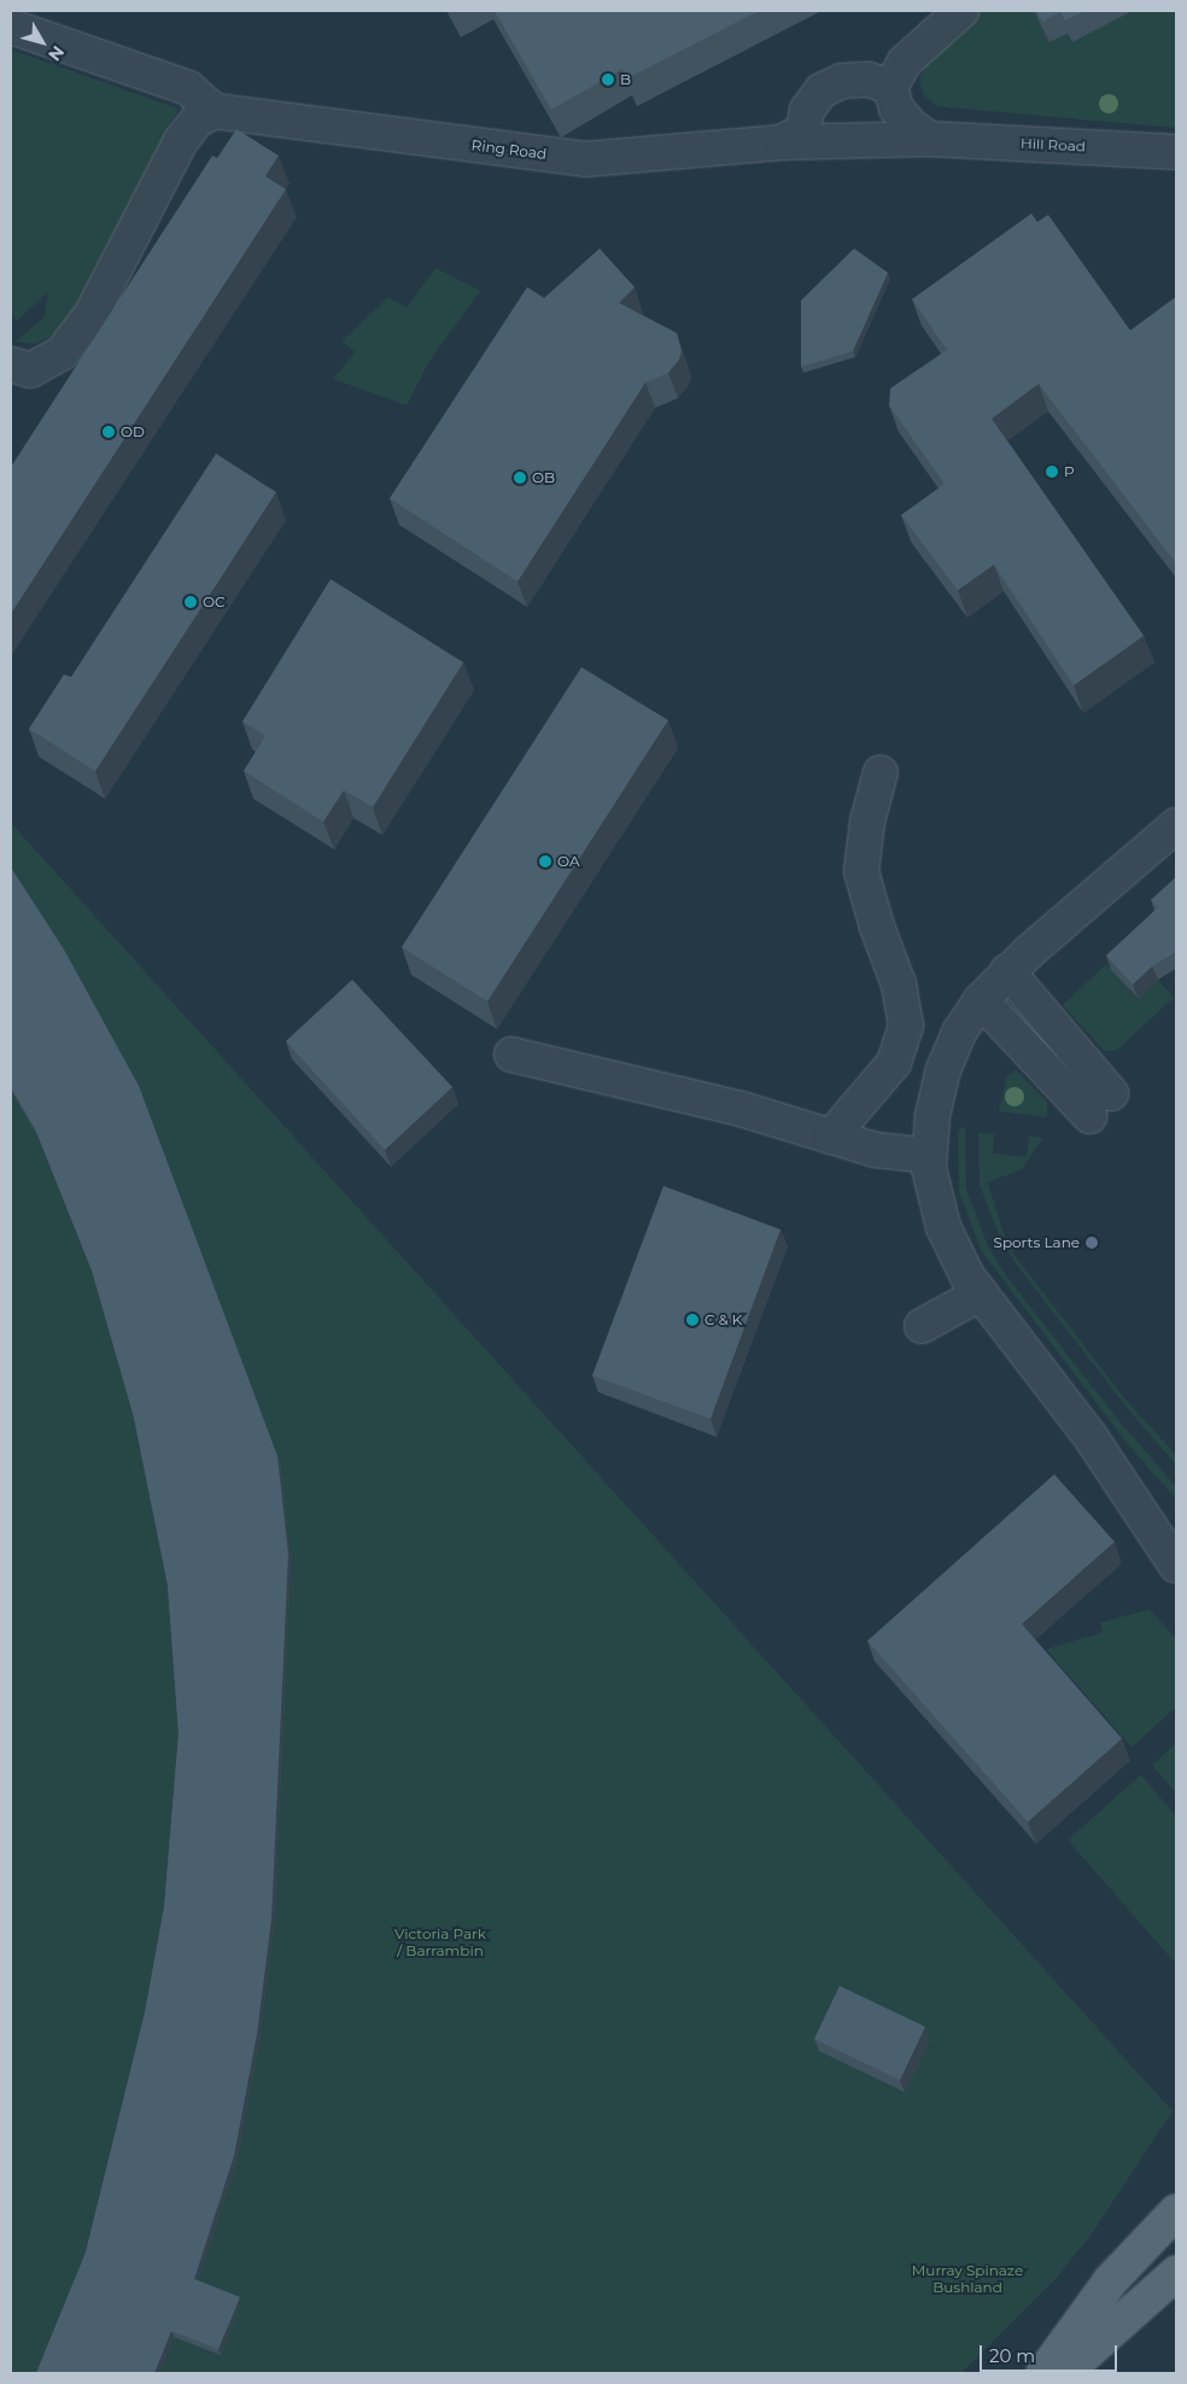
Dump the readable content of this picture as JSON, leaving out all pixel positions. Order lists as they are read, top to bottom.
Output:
{
  "streets": {
    "street": ["Hill Road", "Ring Road"]
  },
  "crossings": [
    ["Hill Road", "Ring Road"]
  ],
  "parks": ["Victoria Park / Barrambin", "Murray Spinaze Bushland"],
  "places": [
    "B",
    "OD",
    "P",
    "OB",
    "OC",
    "OA",
    "Sports Lane",
    "C & K"
  ],
  "scale_bar": "20 m",
  "north": "bottom right"
}
